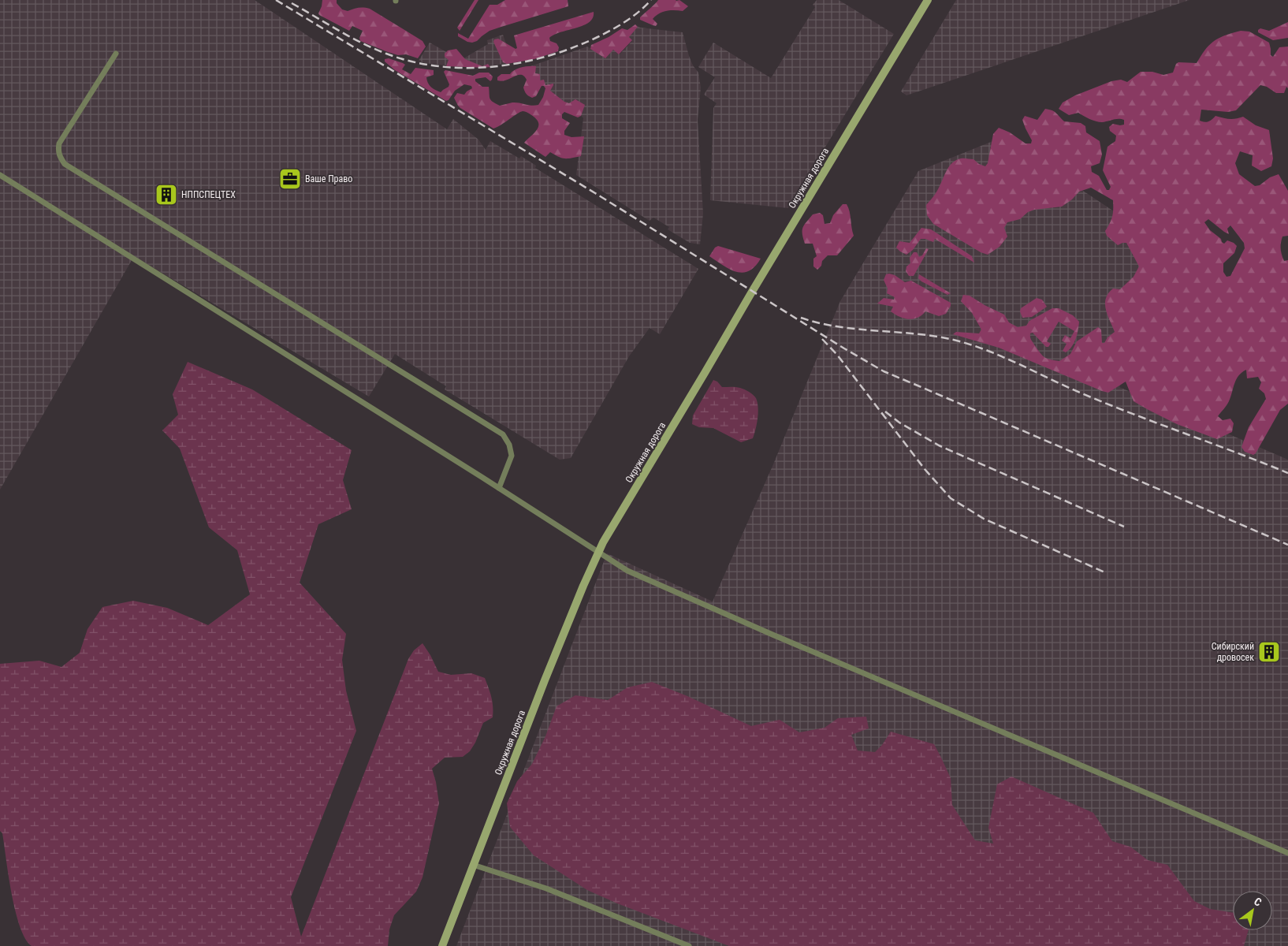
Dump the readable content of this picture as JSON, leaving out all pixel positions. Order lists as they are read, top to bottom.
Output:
{
  "streets": {
    "main road": ["Окружная дорога"]
  },
  "places": {
    "office": ["Ваше Право"],
    "building": ["НППСПЕЦТЕХ", "Сибирский дровосек"]
  },
  "north": "top right"
}
